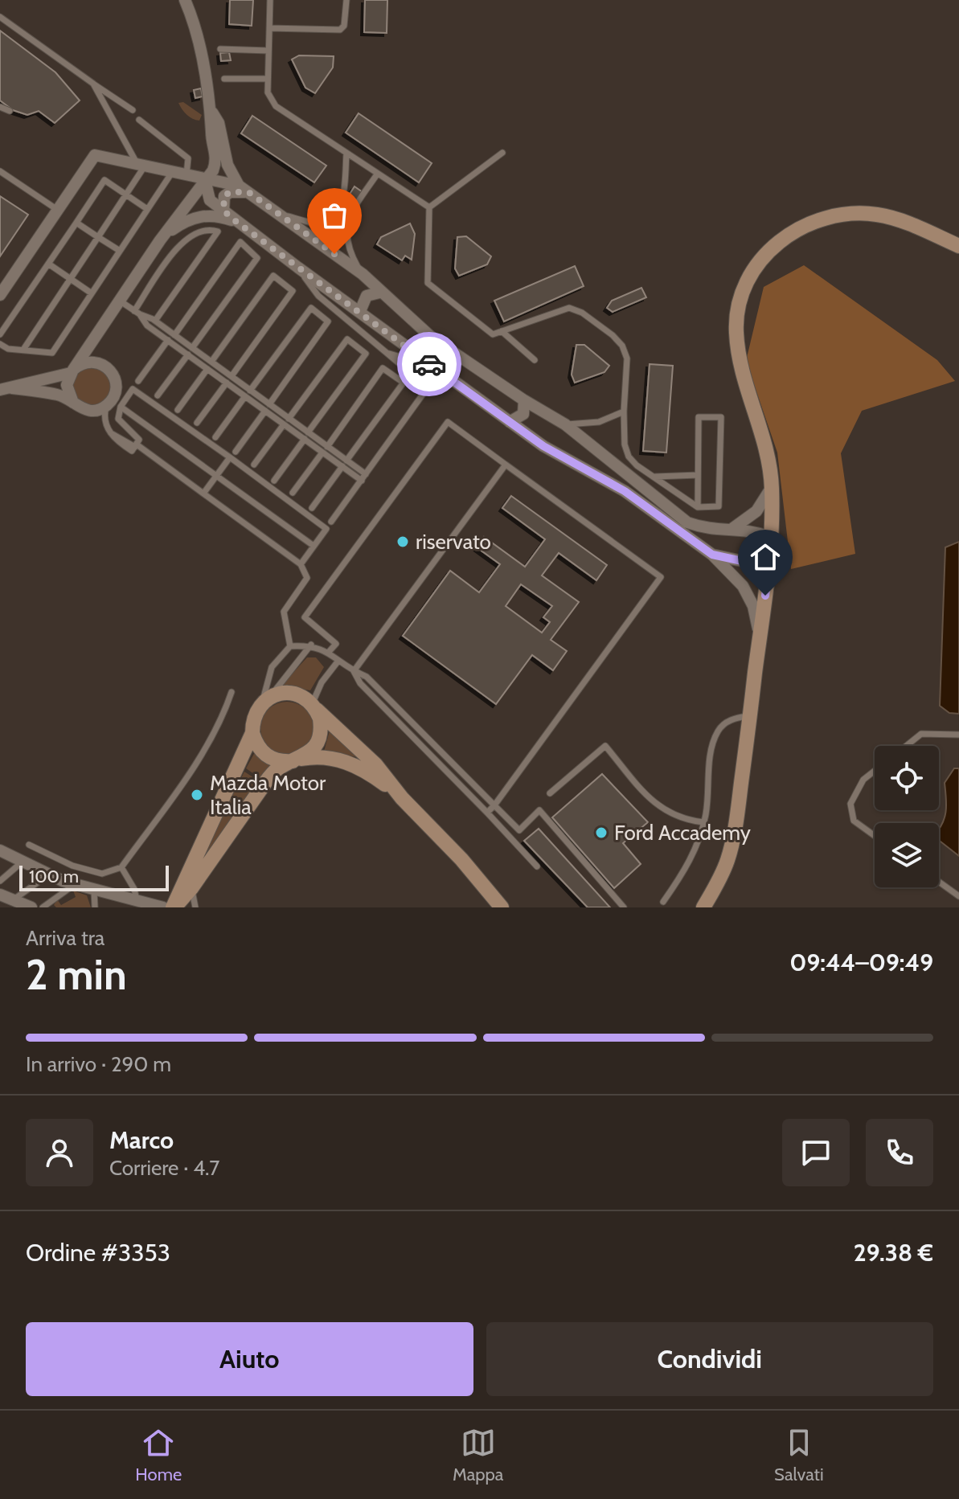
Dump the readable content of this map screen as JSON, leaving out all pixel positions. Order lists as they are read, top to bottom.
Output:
{
  "places": ["riservato", "Mazda Motor Italia", "Ford Accademy"],
  "scale_bar": "100 m",
  "page": {
    "scale": "100 m",
    "heading": ["2 min", "Arriva tra", "09:44–09:49"],
    "panel": [
      "Marco",
      "Corriere · 4.7",
      "Ordine #3353",
      "29.38 €"
    ],
    "bar": "In arrivo · 290 m",
    "buttons": ["Aiuto", "Condividi"],
    "tabs": ["Home", "Mappa", "Salvati"]
  }
}
